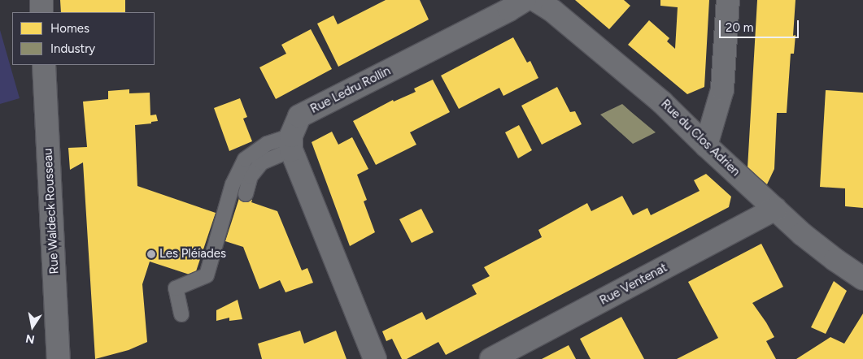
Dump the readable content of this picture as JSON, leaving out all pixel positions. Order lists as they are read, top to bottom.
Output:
{
  "streets": {
    "street": [
      "Rue Ledru Rollin",
      "Rue du Clos Adrien",
      "Rue Waldeck Rousseau",
      "Rue Ventenat"
    ]
  },
  "crossings": [
    ["Rue du Clos Adrien", "Rue Ventenat"]
  ],
  "places": ["Les Pléiades"],
  "legend": ["Homes", "Industry"],
  "scale_bar": "20 m",
  "north": "bottom"
}
